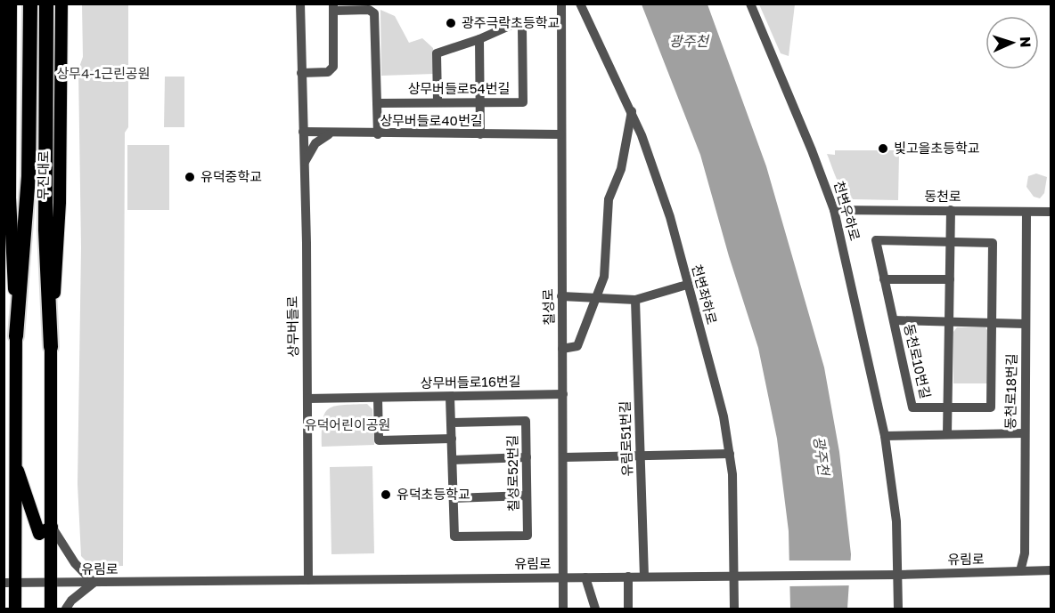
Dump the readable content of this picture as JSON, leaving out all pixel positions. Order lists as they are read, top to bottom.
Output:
{
  "streets": {
    "highway": ["무진대로"],
    "street": [
      "상무버들로54번길",
      "상무버들로40번길",
      "동천로",
      "천변우하로",
      "천변좌하로",
      "칠성로",
      "상무버들로",
      "동천로10번길",
      "상무버들로16번길",
      "동천로18번길",
      "유림로51번길",
      "칠성로52번길",
      "유림로"
    ]
  },
  "crossings": [
    ["상무버들로40번길", "칠성로"],
    ["상무버들로40번길", "상무버들로"],
    ["무진대로", "유림로"],
    ["동천로", "천변우하로"],
    ["동천로", "동천로10번길"],
    ["동천로", "동천로18번길"],
    ["천변우하로", "유림로"],
    ["천변좌하로", "유림로"],
    ["칠성로", "상무버들로16번길"],
    ["칠성로", "유림로"],
    ["상무버들로", "상무버들로16번길"],
    ["상무버들로", "유림로"],
    ["동천로10번길", "동천로18번길"],
    ["동천로18번길", "유림로"],
    ["유림로51번길", "유림로"]
  ],
  "water": ["광주천"],
  "parks": ["상무4-1근린공원", "유덕어린이공원"],
  "places": [
    "광주극락초등학교",
    "빛고을초등학교",
    "유덕중학교",
    "유덕초등학교"
  ],
  "north": "right"
}
